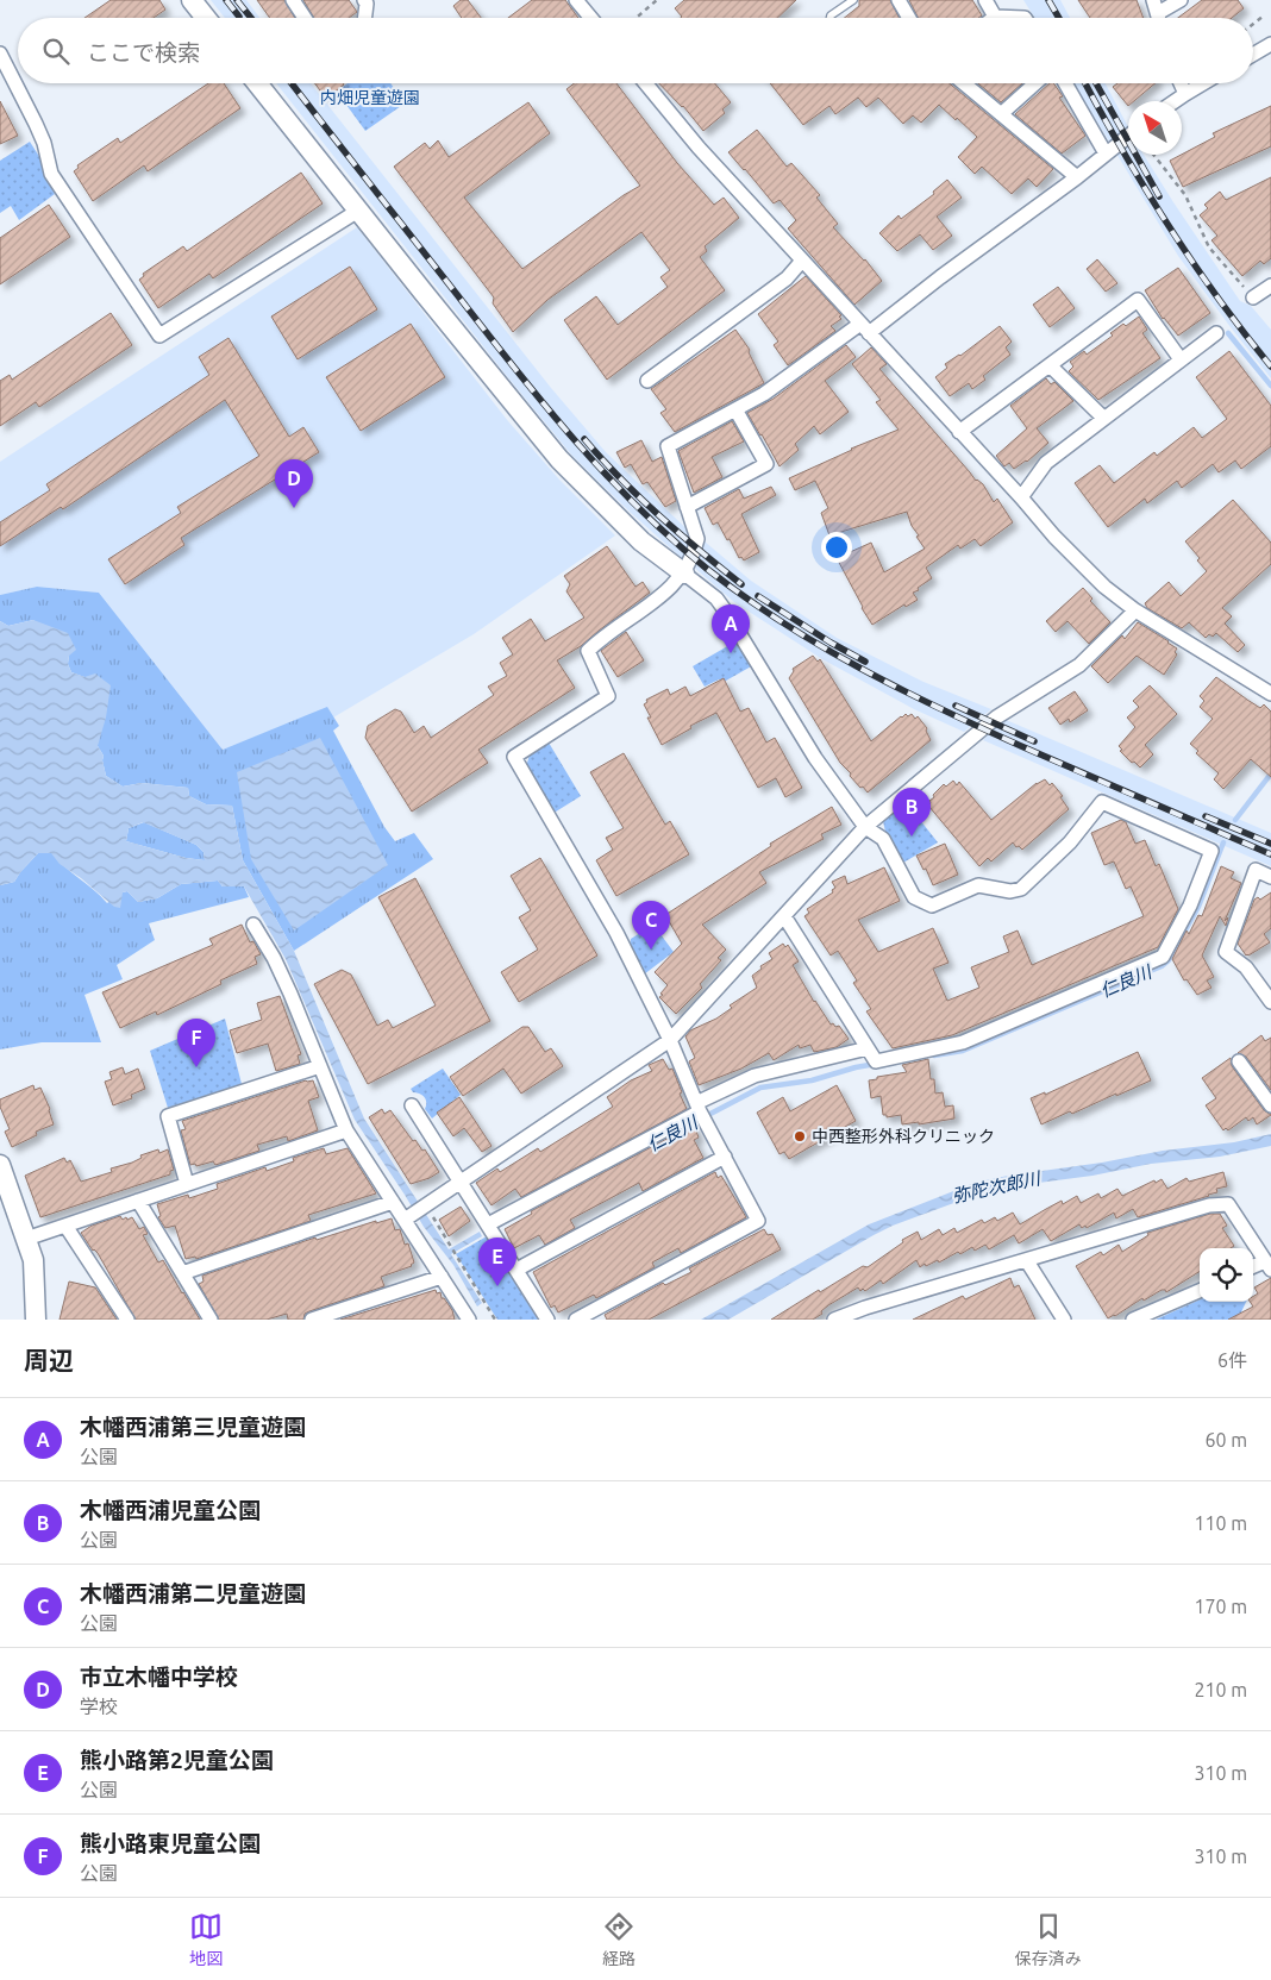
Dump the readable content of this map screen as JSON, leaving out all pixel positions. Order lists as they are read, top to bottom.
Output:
{
  "water": ["仁良川", "弥陀次郎川"],
  "parks": ["内畑児童遊園"],
  "places": ["中西整形外科クリニック"],
  "north": "top left",
  "page": {
    "search": "ここで検索",
    "pins": [
      "D",
      "A",
      "B",
      "C",
      "F",
      "E"
    ],
    "heading": ["周辺", "6件"],
    "list": [
      {
        "mark": "A",
        "name": "木幡西浦第三児童遊園",
        "note": "公園",
        "value": "60 m"
      },
      {
        "mark": "B",
        "name": "木幡西浦児童公園",
        "note": "公園",
        "value": "110 m"
      },
      {
        "mark": "C",
        "name": "木幡西浦第二児童遊園",
        "note": "公園",
        "value": "170 m"
      },
      {
        "mark": "D",
        "name": "市立木幡中学校",
        "note": "学校",
        "value": "210 m"
      },
      {
        "mark": "E",
        "name": "熊小路第2児童公園",
        "note": "公園",
        "value": "310 m"
      },
      {
        "mark": "F",
        "name": "熊小路東児童公園",
        "note": "公園",
        "value": "310 m"
      }
    ],
    "nav": ["地図", "経路", "保存済み"]
  }
}
